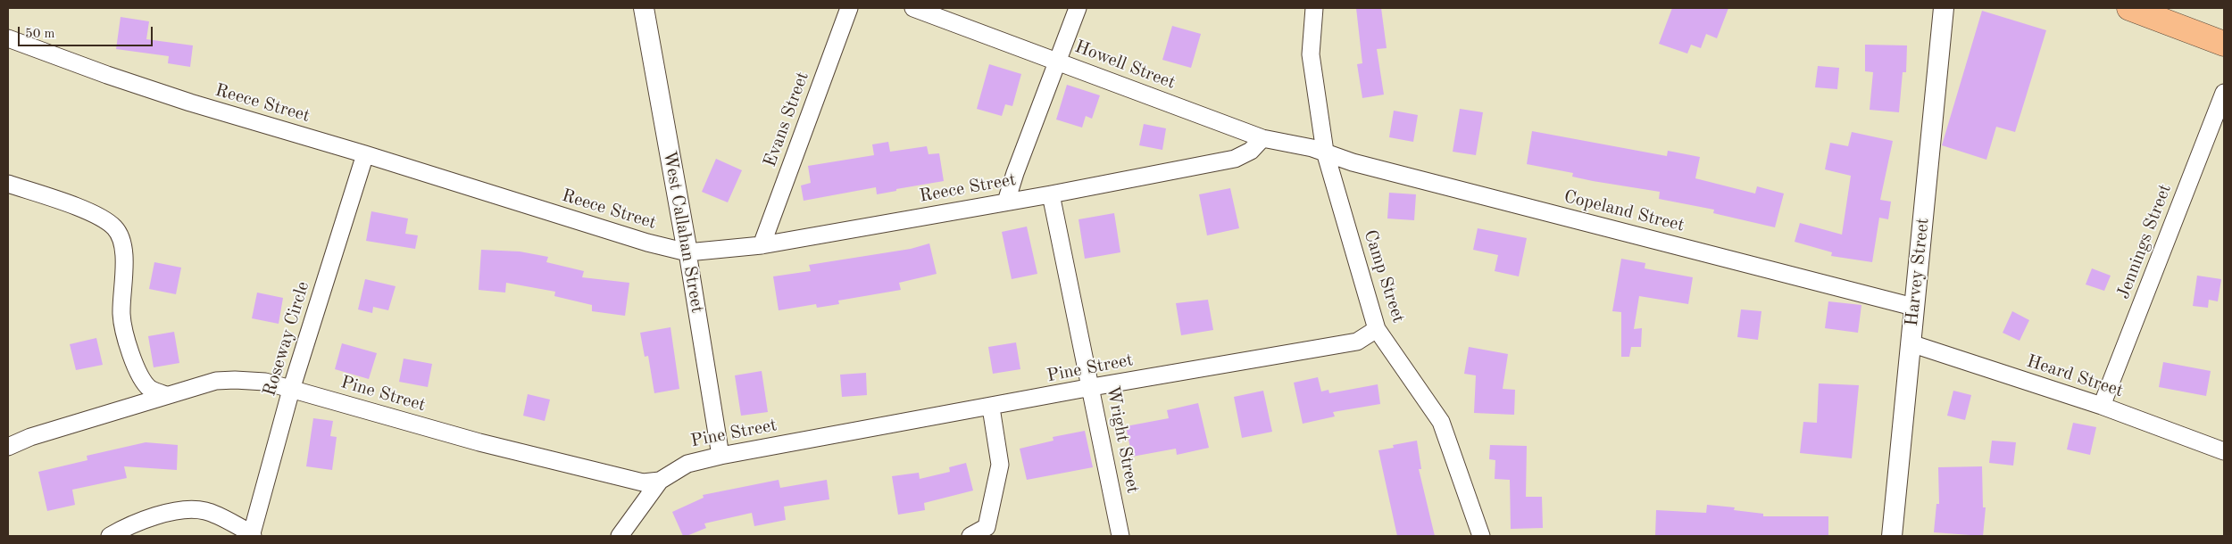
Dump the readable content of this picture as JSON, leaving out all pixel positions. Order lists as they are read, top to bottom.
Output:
{
  "streets": {
    "street": [
      "Howell Street",
      "Reece Street",
      "Evans Street",
      "Copeland Street",
      "West Callahan Street",
      "Jennings Street",
      "Harvey Street",
      "Camp Street",
      "Roseway Circle",
      "Pine Street",
      "Heard Street",
      "Wright Street"
    ]
  },
  "crossings": [
    ["Howell Street", "Reece Street"],
    ["Howell Street", "Copeland Street"],
    ["Howell Street", "Camp Street"],
    ["Reece Street", "Evans Street"],
    ["Reece Street", "West Callahan Street"],
    ["Reece Street", "Roseway Circle"],
    ["Reece Street", "Wright Street"],
    ["Copeland Street", "Harvey Street"],
    ["Copeland Street", "Camp Street"],
    ["West Callahan Street", "Pine Street"],
    ["Jennings Street", "Heard Street"],
    ["Harvey Street", "Heard Street"],
    ["Camp Street", "Pine Street"],
    ["Roseway Circle", "Pine Street"],
    ["Pine Street", "Wright Street"]
  ],
  "scale_bar": "50 m"
}
